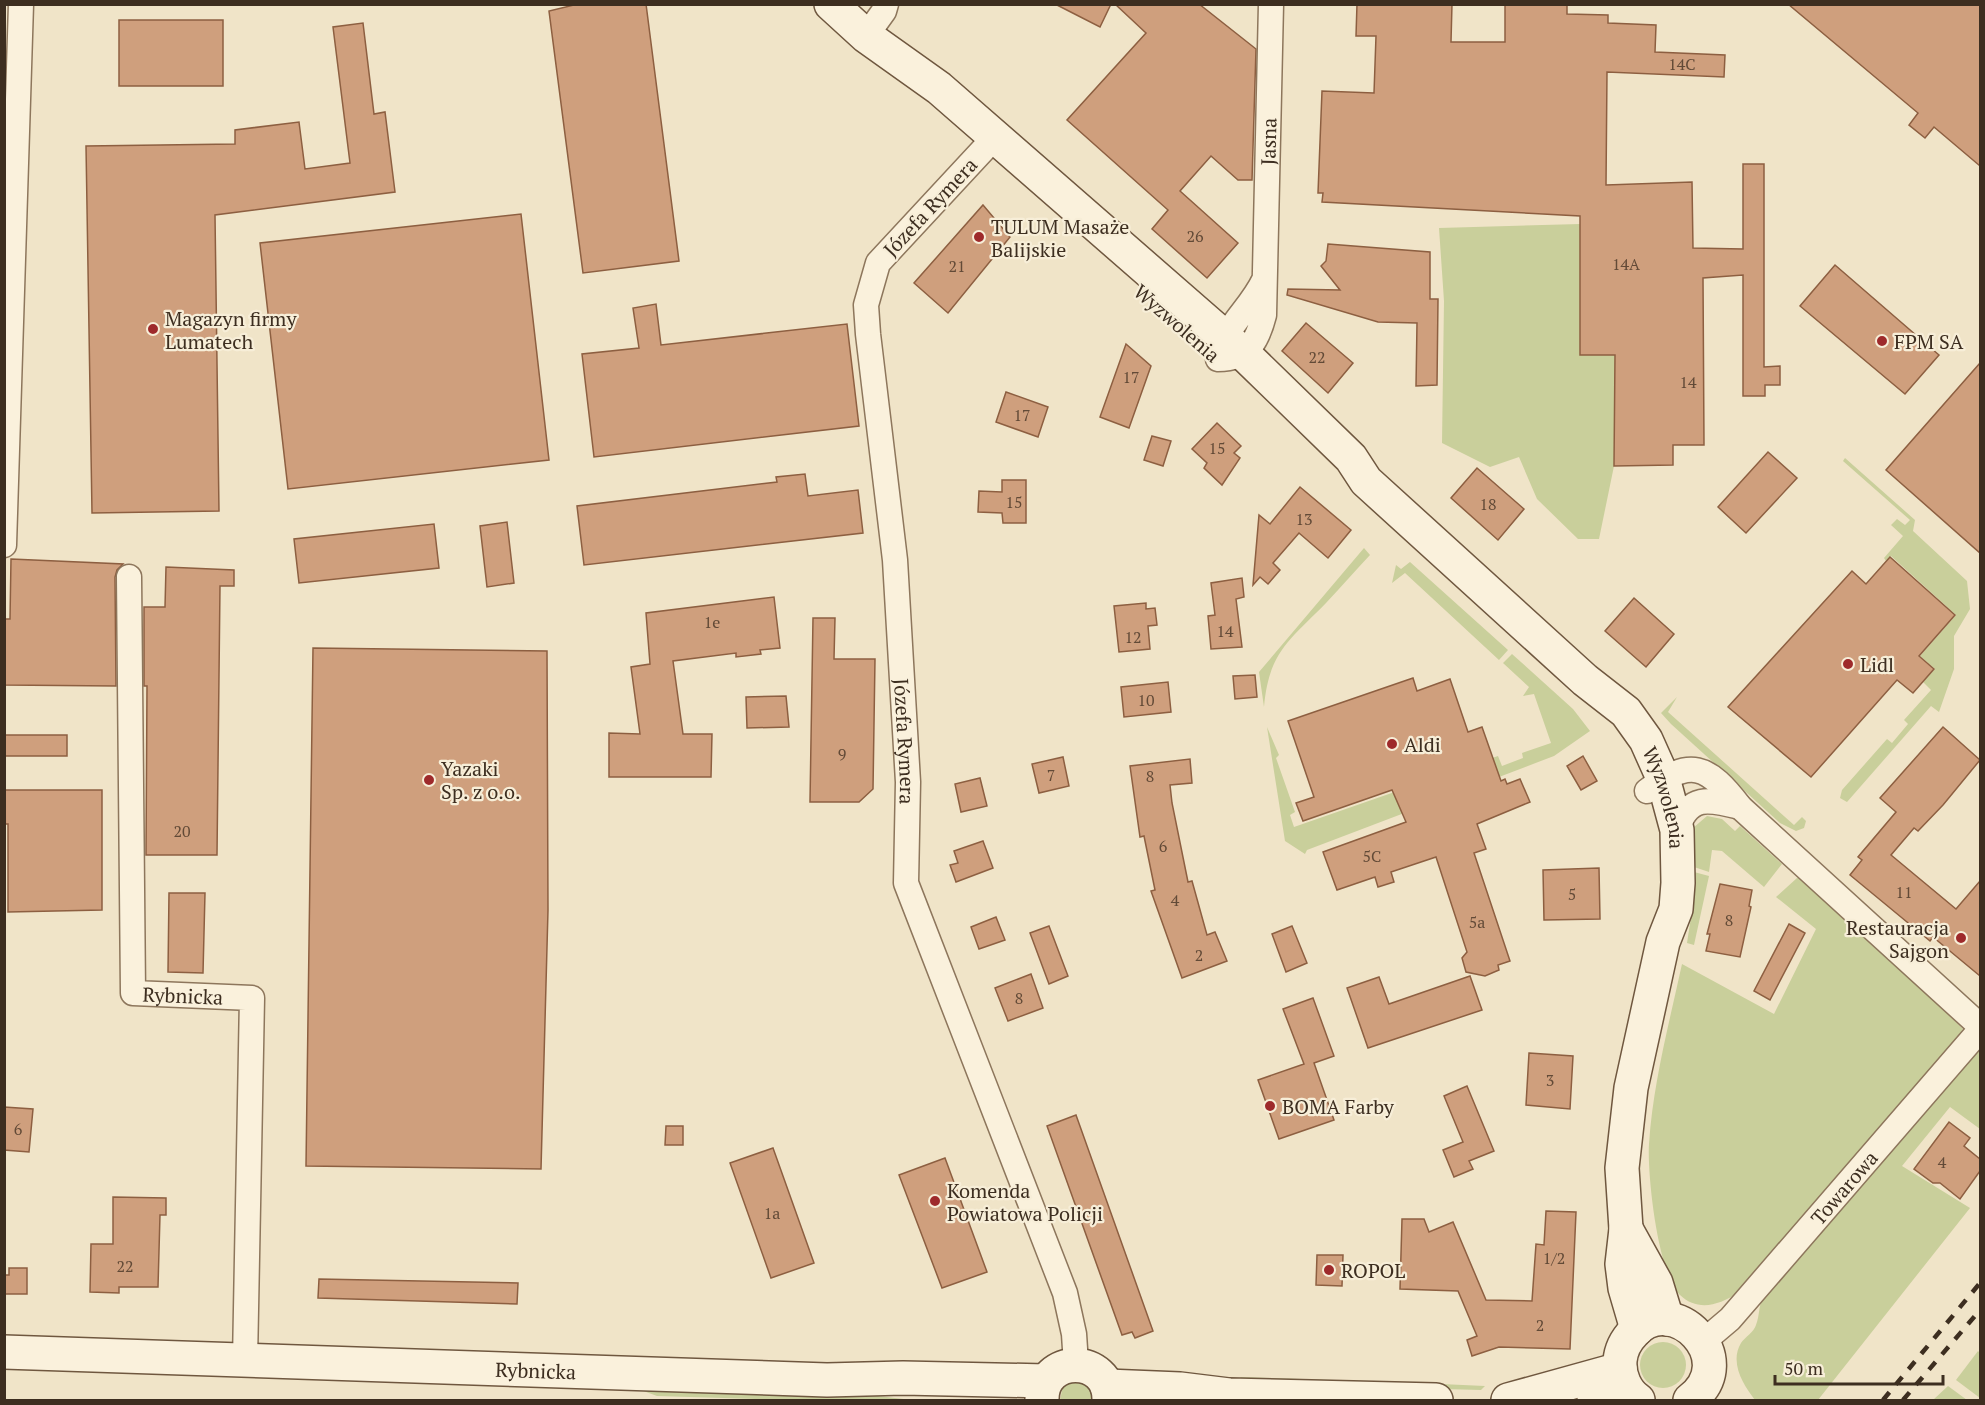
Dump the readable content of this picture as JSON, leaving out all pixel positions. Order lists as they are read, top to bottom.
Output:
{
  "streets": {
    "street": [
      "Jasna",
      "Józefa Rymera",
      "Wyzwolenia",
      "Rybnicka",
      "Towarowa"
    ]
  },
  "crossings": [
    ["Jasna", "Wyzwolenia"],
    ["Józefa Rymera", "Wyzwolenia"],
    ["Wyzwolenia", "Towarowa"]
  ],
  "places": [
    "TULUM Masaże Balijskie",
    "Magazyn firmy Lumatech",
    "FPM SA",
    "Lidl",
    "Aldi",
    "Yazaki Sp. z o.o.",
    "Restauracja Sajgon",
    "BOMA Farby",
    "Komenda Powiatowa Policji",
    "ROPOL"
  ],
  "house_numbers": [
    "14C",
    "26",
    "14A",
    "21",
    "22",
    "17",
    "14",
    "17",
    "15",
    "15",
    "18",
    "13",
    "1e",
    "14",
    "12",
    "10",
    "9",
    "7",
    "8",
    "20",
    "6",
    "5C",
    "11",
    "5",
    "4",
    "8",
    "5a",
    "2",
    "8",
    "3",
    "6",
    "4",
    "1a",
    "1/2",
    "22",
    "2"
  ],
  "scale_bar": "50 m"
}
